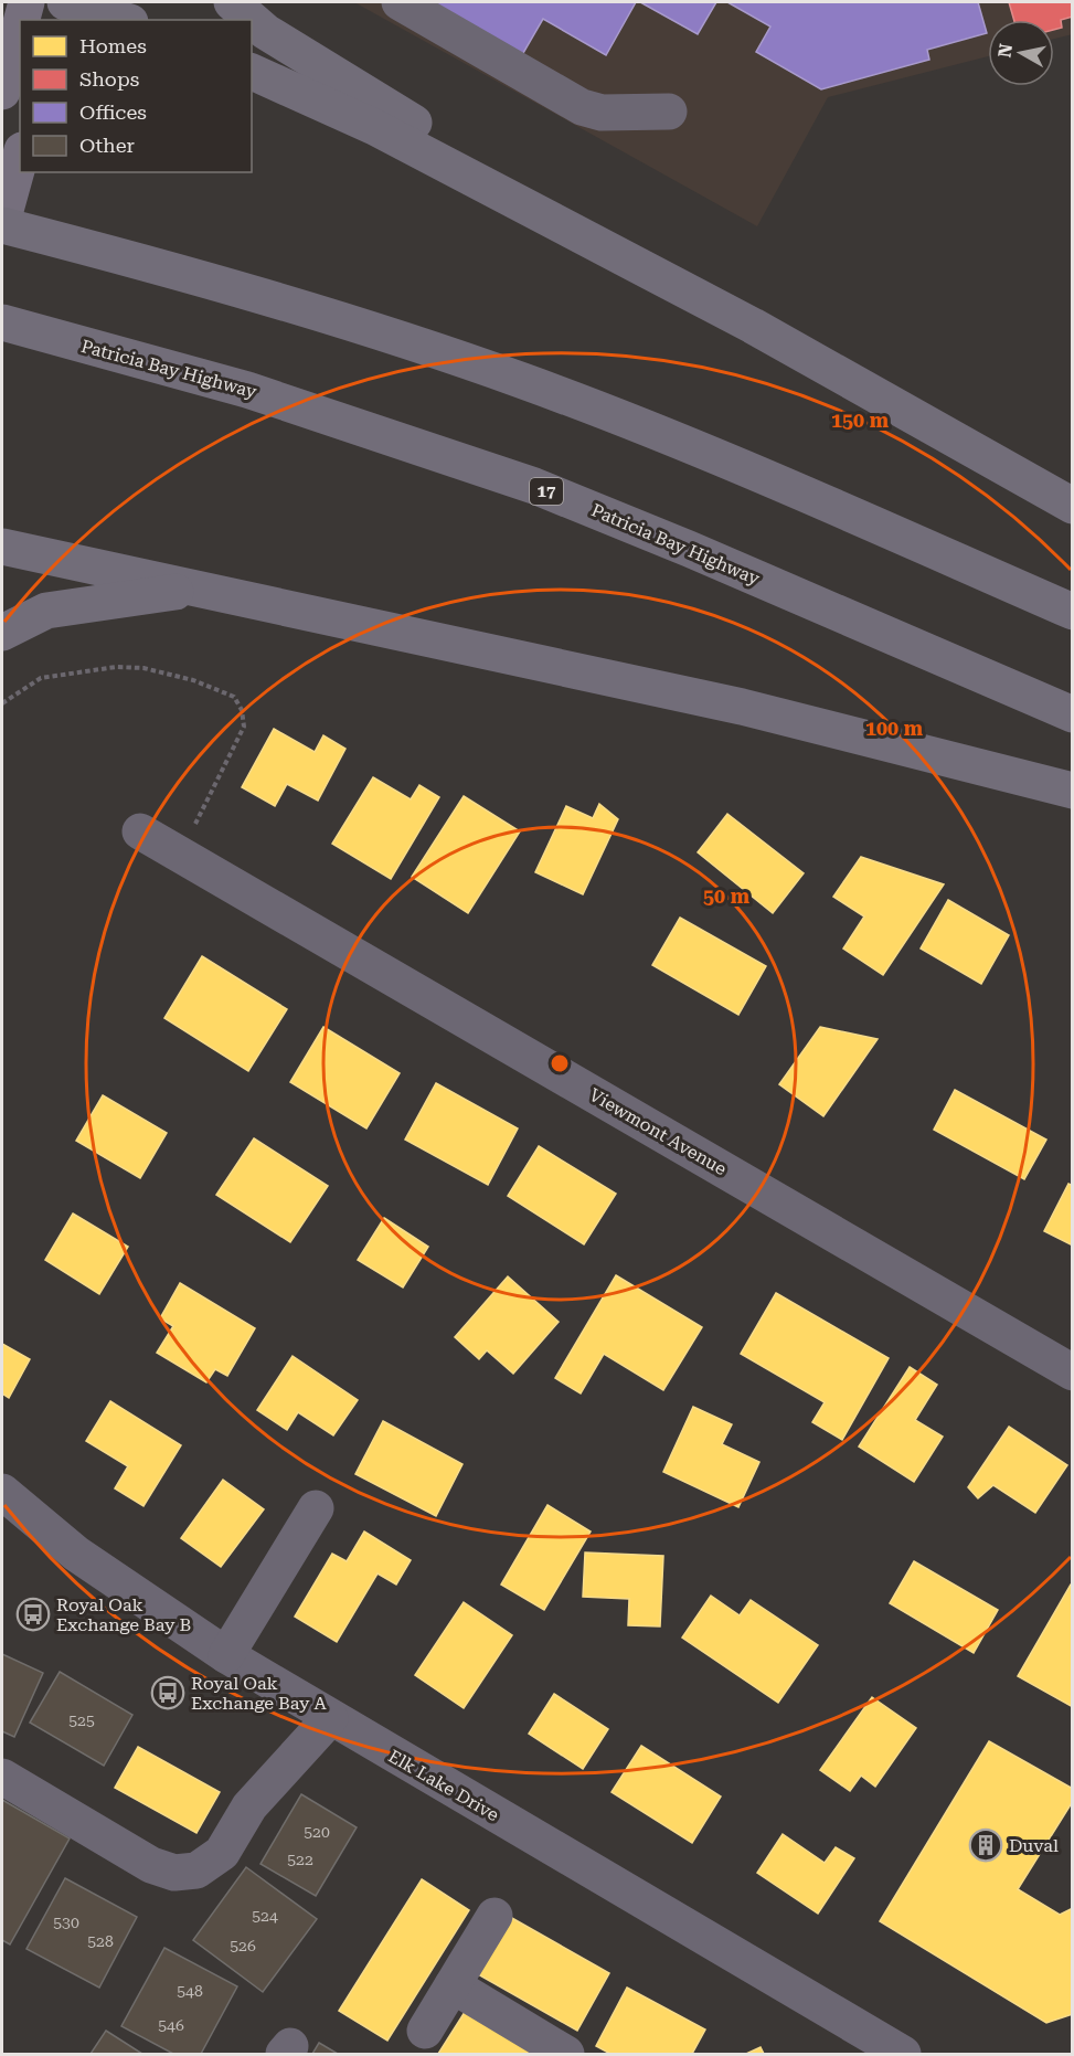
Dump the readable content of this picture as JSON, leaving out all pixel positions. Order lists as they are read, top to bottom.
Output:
{
  "streets": {
    "highway": ["Patricia Bay Highway", "17"],
    "street": ["Viewmont Avenue", "Elk Lake Drive"]
  },
  "places": {
    "bus stop": ["Royal Oak Exchange Bay B", "Royal Oak Exchange Bay A"],
    "building": ["Duval"]
  },
  "house_numbers": [
    "525",
    "520",
    "522",
    "524",
    "530",
    "528",
    "526",
    "548",
    "546"
  ],
  "legend": [
    "Homes",
    "Shops",
    "Offices",
    "Other"
  ],
  "north": "left",
  "rings": ["150 m", "100 m", "50 m"]
}
